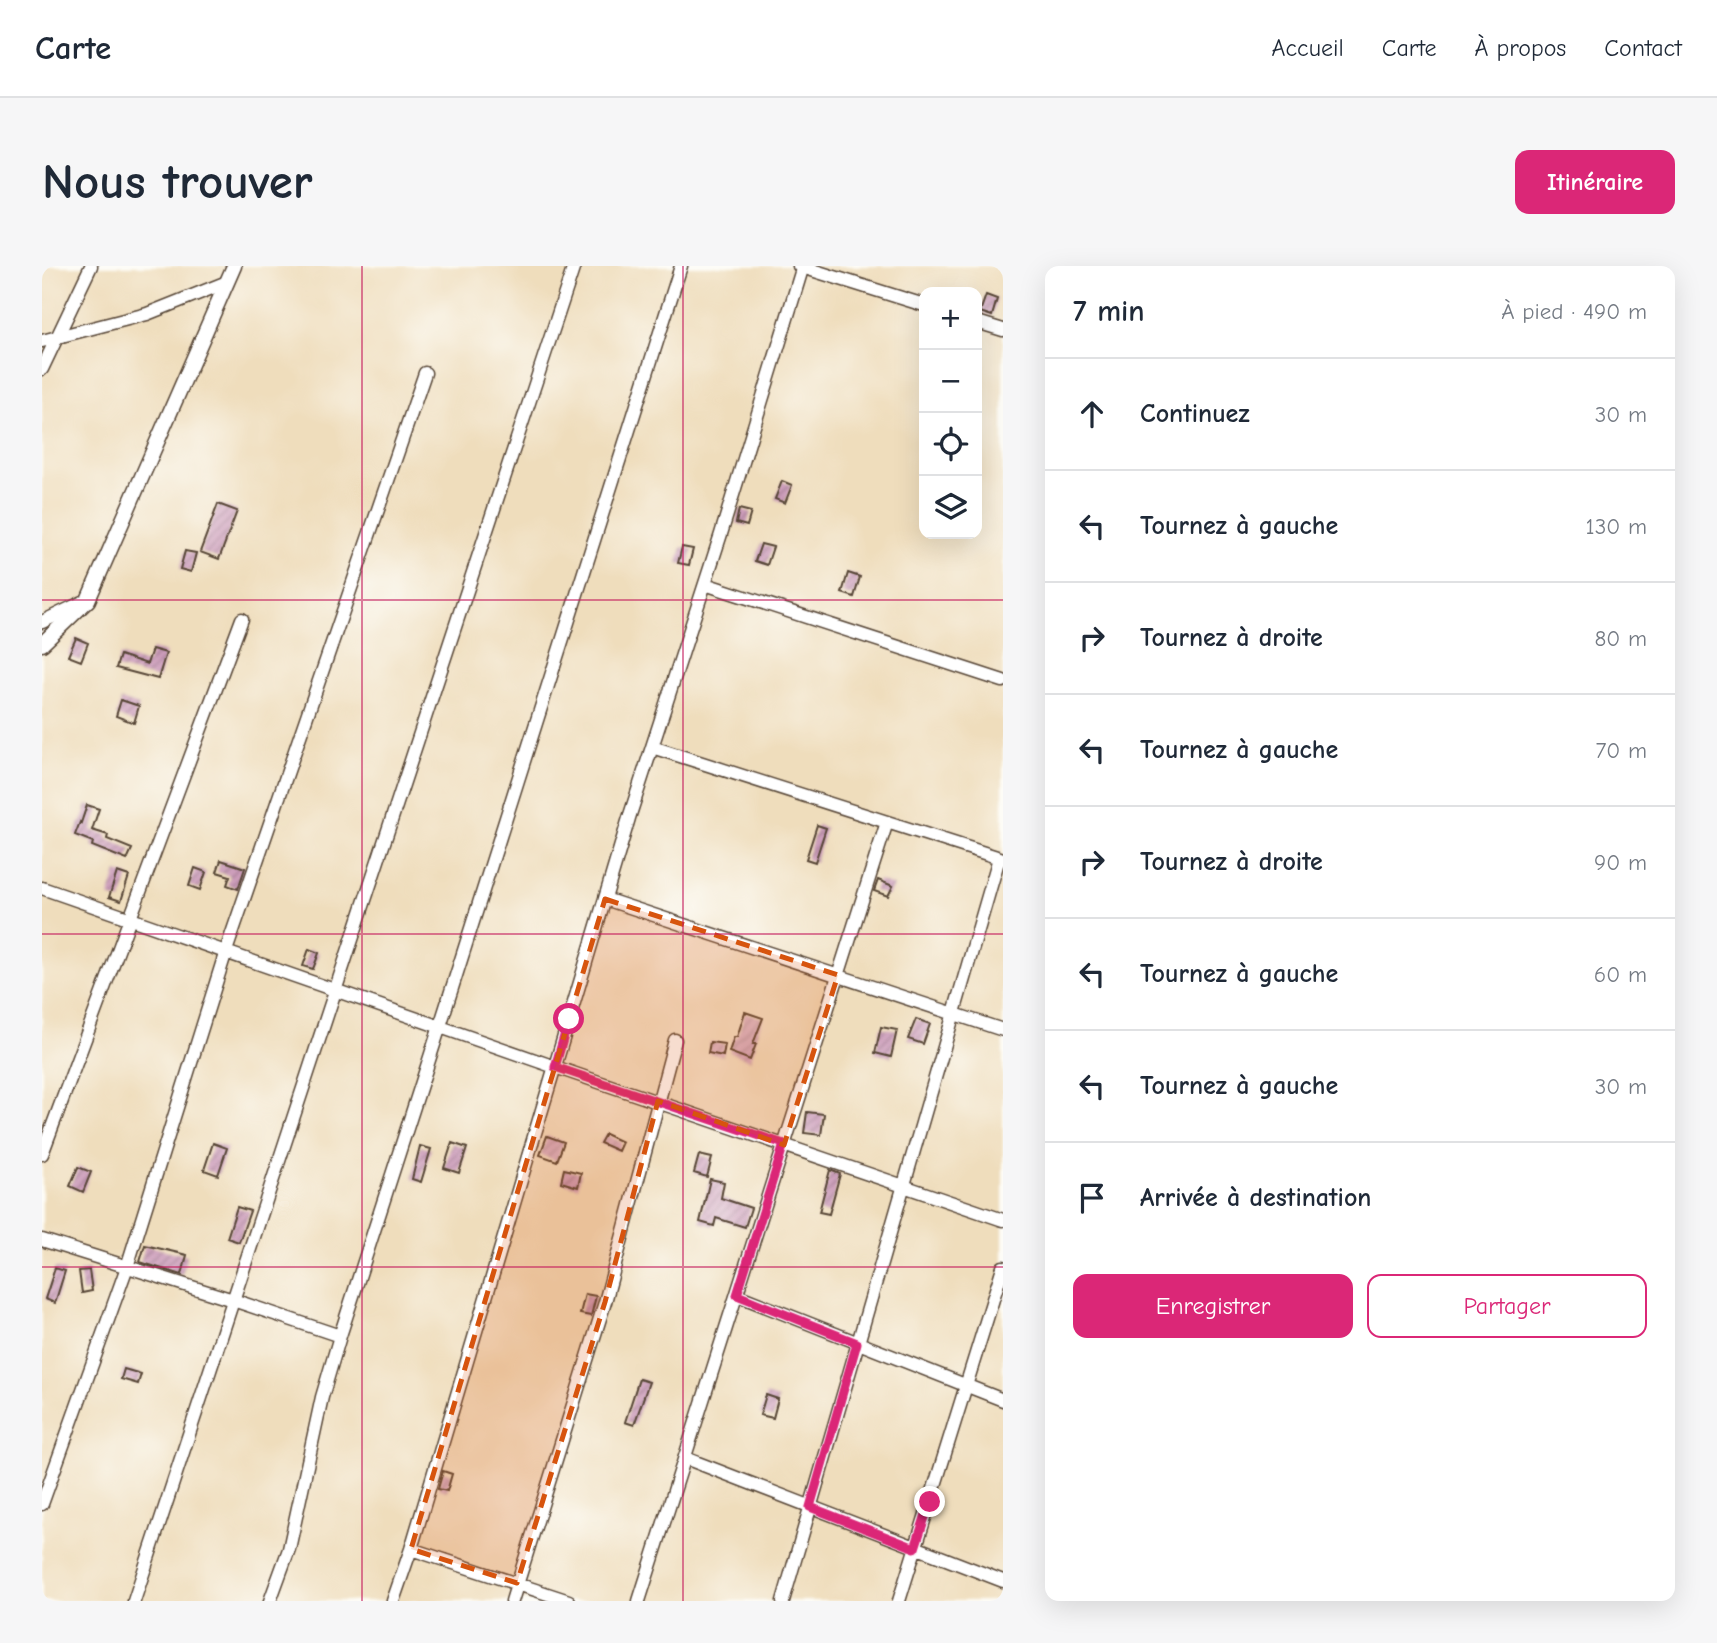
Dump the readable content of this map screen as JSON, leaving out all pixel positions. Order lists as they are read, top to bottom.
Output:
{
  "page": {
    "header": "Carte",
    "nav": [
      "Accueil",
      "Carte",
      "À propos",
      "Contact"
    ],
    "buttons": [
      "Itinéraire",
      ["Enregistrer", "Partager"]
    ],
    "title": "Nous trouver",
    "heading": ["7 min", "À pied · 490 m"],
    "map_buttons": ["+", "−"],
    "list": [
      ["Continuez", "30 m"],
      ["Tournez à gauche", "130 m"],
      ["Tournez à droite", "80 m"],
      ["Tournez à gauche", "70 m"],
      ["Tournez à droite", "90 m"],
      ["Tournez à gauche", "60 m"],
      ["Tournez à gauche", "30 m"],
      "Arrivée à destination"
    ]
  }
}
